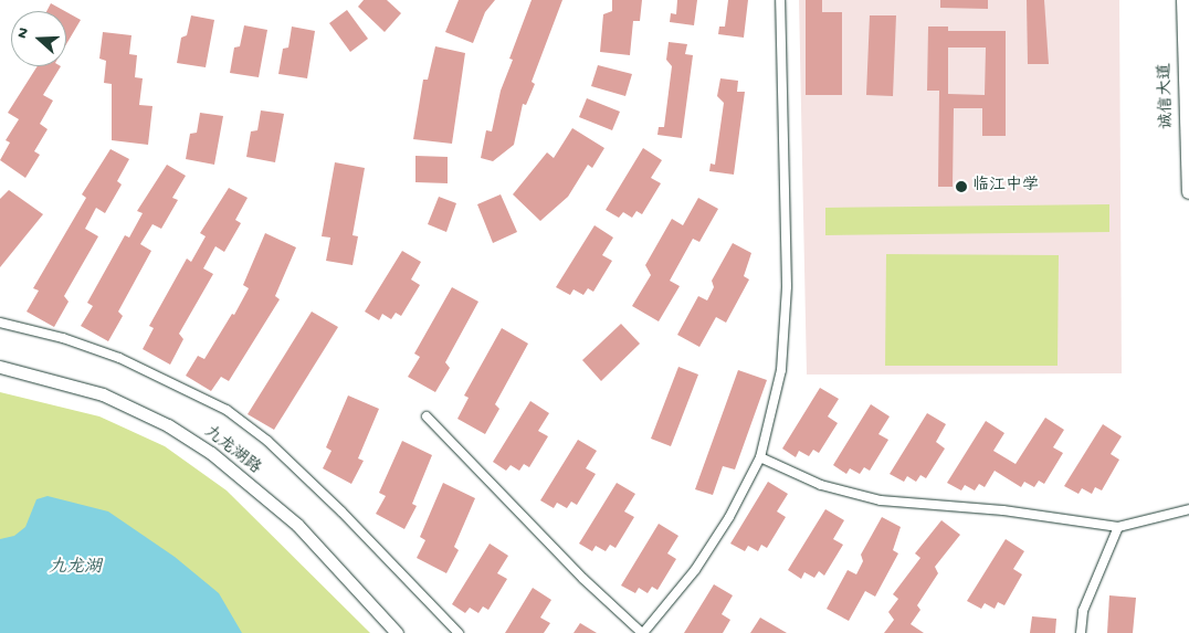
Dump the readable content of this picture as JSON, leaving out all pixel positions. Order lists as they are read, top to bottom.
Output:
{
  "streets": {
    "main road": ["诚信大道"],
    "street": ["九龙湖路"]
  },
  "water": ["九龙湖"],
  "places": ["临江中学"],
  "north": "left"
}
